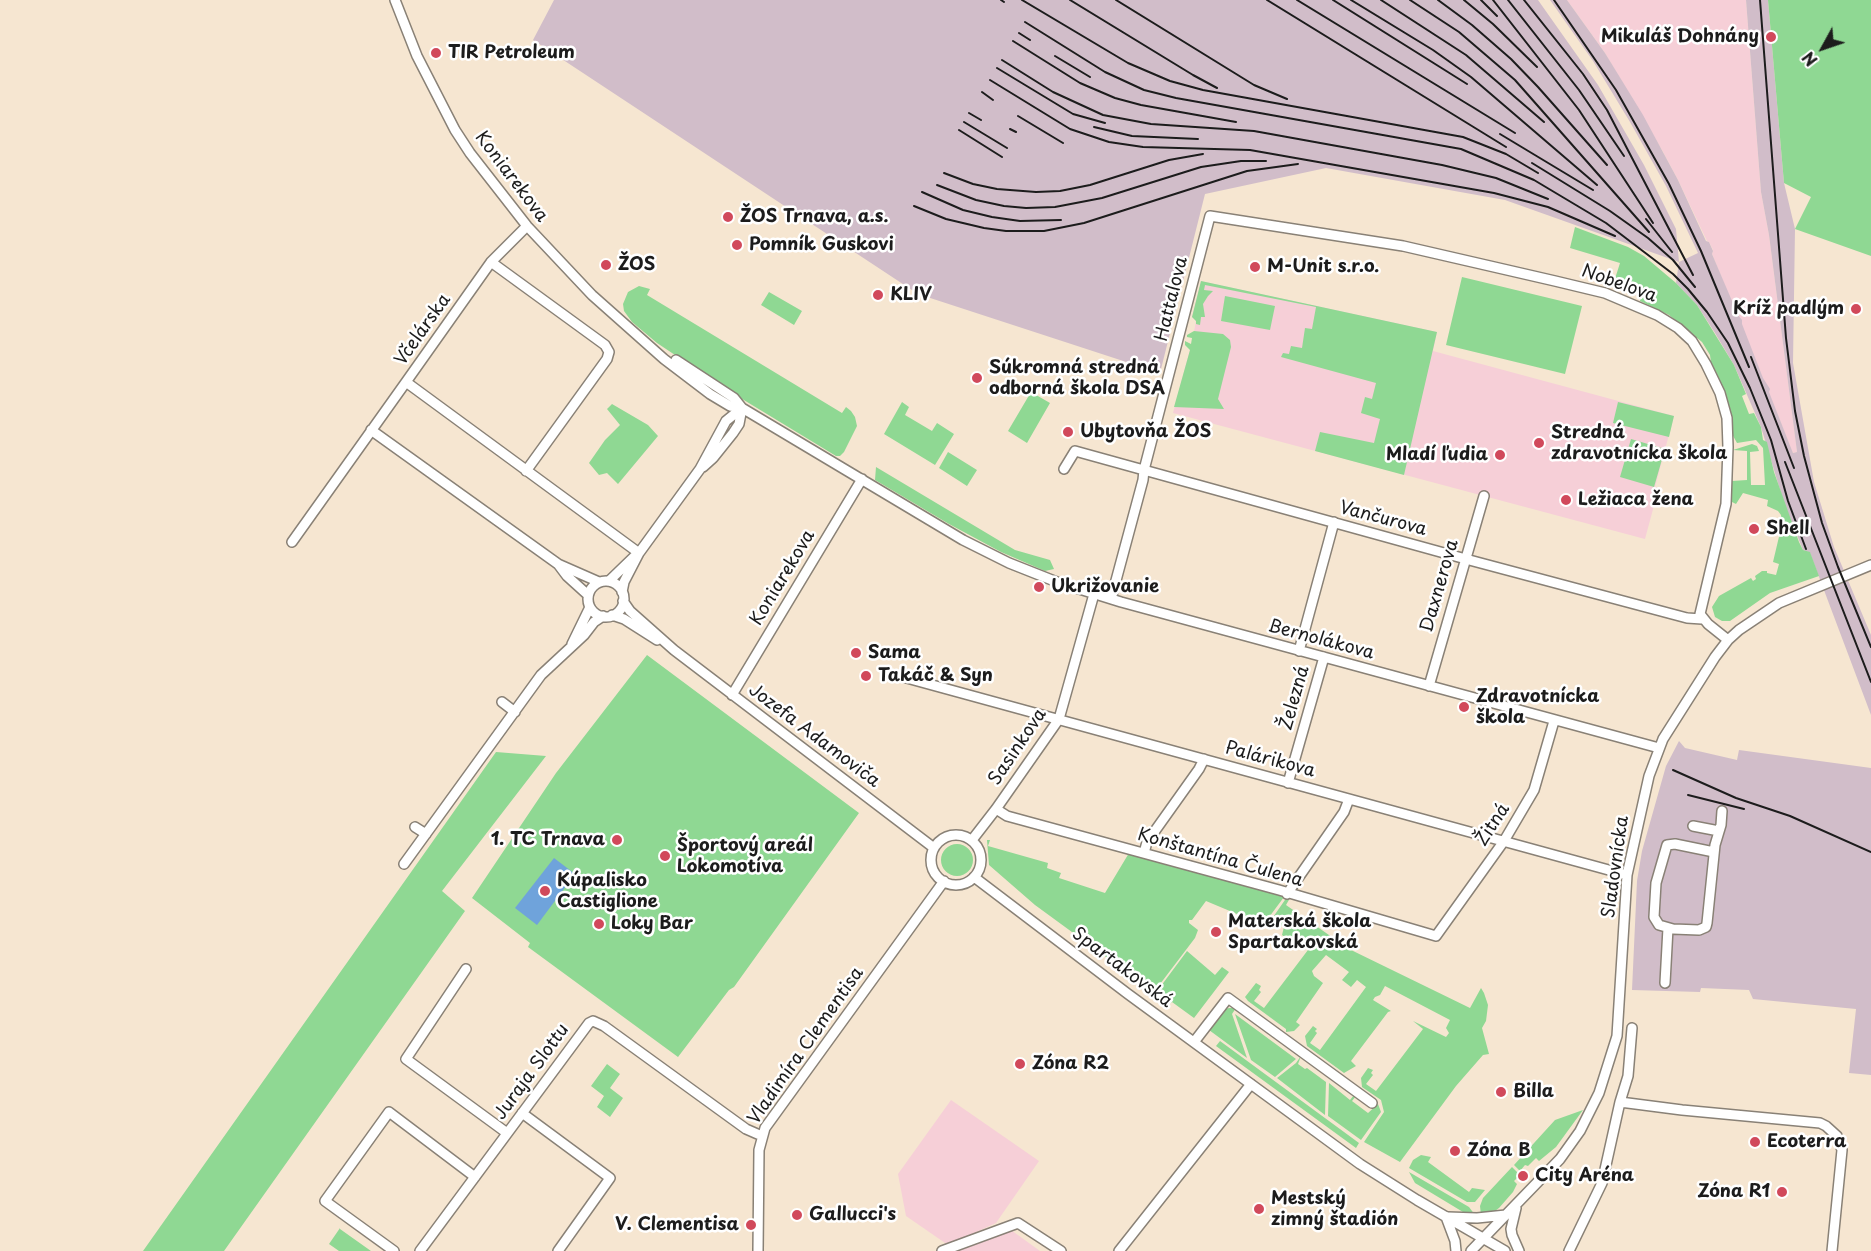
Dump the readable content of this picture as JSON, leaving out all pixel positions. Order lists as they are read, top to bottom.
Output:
{
  "streets": {
    "street": [
      "Koniarekova",
      "Nobelova",
      "Hattalova",
      "Včelárska",
      "Vančurova",
      "Daxnerova",
      "Bernolákova",
      "Železná",
      "Jozefa Adamoviča",
      "Sasinkova",
      "Palárikova",
      "Žitná",
      "Konštantína Čulena",
      "Sladovnícka",
      "Spartakovská",
      "Vladimíra Clementisa",
      "Juraja Slottu"
    ]
  },
  "crossings": [
    ["Koniarekova", "Včelárska"],
    ["Koniarekova", "Bernolákova"],
    ["Koniarekova", "Jozefa Adamoviča"],
    ["Nobelova", "Hattalova"],
    ["Nobelova", "Vančurova"],
    ["Hattalova", "Vančurova"],
    ["Hattalova", "Bernolákova"],
    ["Vančurova", "Daxnerova"],
    ["Daxnerova", "Bernolákova"],
    ["Bernolákova", "Železná"],
    ["Bernolákova", "Sasinkova"],
    ["Bernolákova", "Žitná"],
    ["Bernolákova", "Sladovnícka"],
    ["Železná", "Palárikova"],
    ["Jozefa Adamoviča", "Sasinkova"],
    ["Jozefa Adamoviča", "Spartakovská"],
    ["Jozefa Adamoviča", "Vladimíra Clementisa"],
    ["Sasinkova", "Palárikova"],
    ["Sasinkova", "Konštantína Čulena"],
    ["Sasinkova", "Spartakovská"],
    ["Sasinkova", "Vladimíra Clementisa"],
    ["Palárikova", "Žitná"],
    ["Palárikova", "Sladovnícka"],
    ["Žitná", "Konštantína Čulena"],
    ["Sladovnícka", "Spartakovská"],
    ["Spartakovská", "Vladimíra Clementisa"],
    ["Vladimíra Clementisa", "Juraja Slottu"]
  ],
  "places": [
    "Mikuláš Dohnány",
    "TIR Petroleum",
    "ŽOS Trnava, a.s.",
    "Pomník Guskovi",
    "ŽOS",
    "M-Unit s.r.o.",
    "KLIV",
    "Kríž padlým",
    "Súkromná stredná odborná škola DSA",
    "Ubytovňa ŽOS",
    "Stredná zdravotnícka škola",
    "Mladí ľudia",
    "Ležiaca žena",
    "Shell",
    "Ukrižovanie",
    "Sama",
    "Takáč & Syn",
    "Zdravotnícka škola",
    "1. TC Trnava",
    "Športový areál Lokomotíva",
    "Kúpalisko Castiglione",
    "Loky Bar",
    "Materská škola Spartakovská",
    "Zóna R2",
    "Billa",
    "Ecoterra",
    "Zóna B",
    "City Aréna",
    "Zóna R1",
    "Mestský zimný štadión",
    "Gallucci's",
    "V. Clementisa"
  ],
  "north": "bottom left"
}
